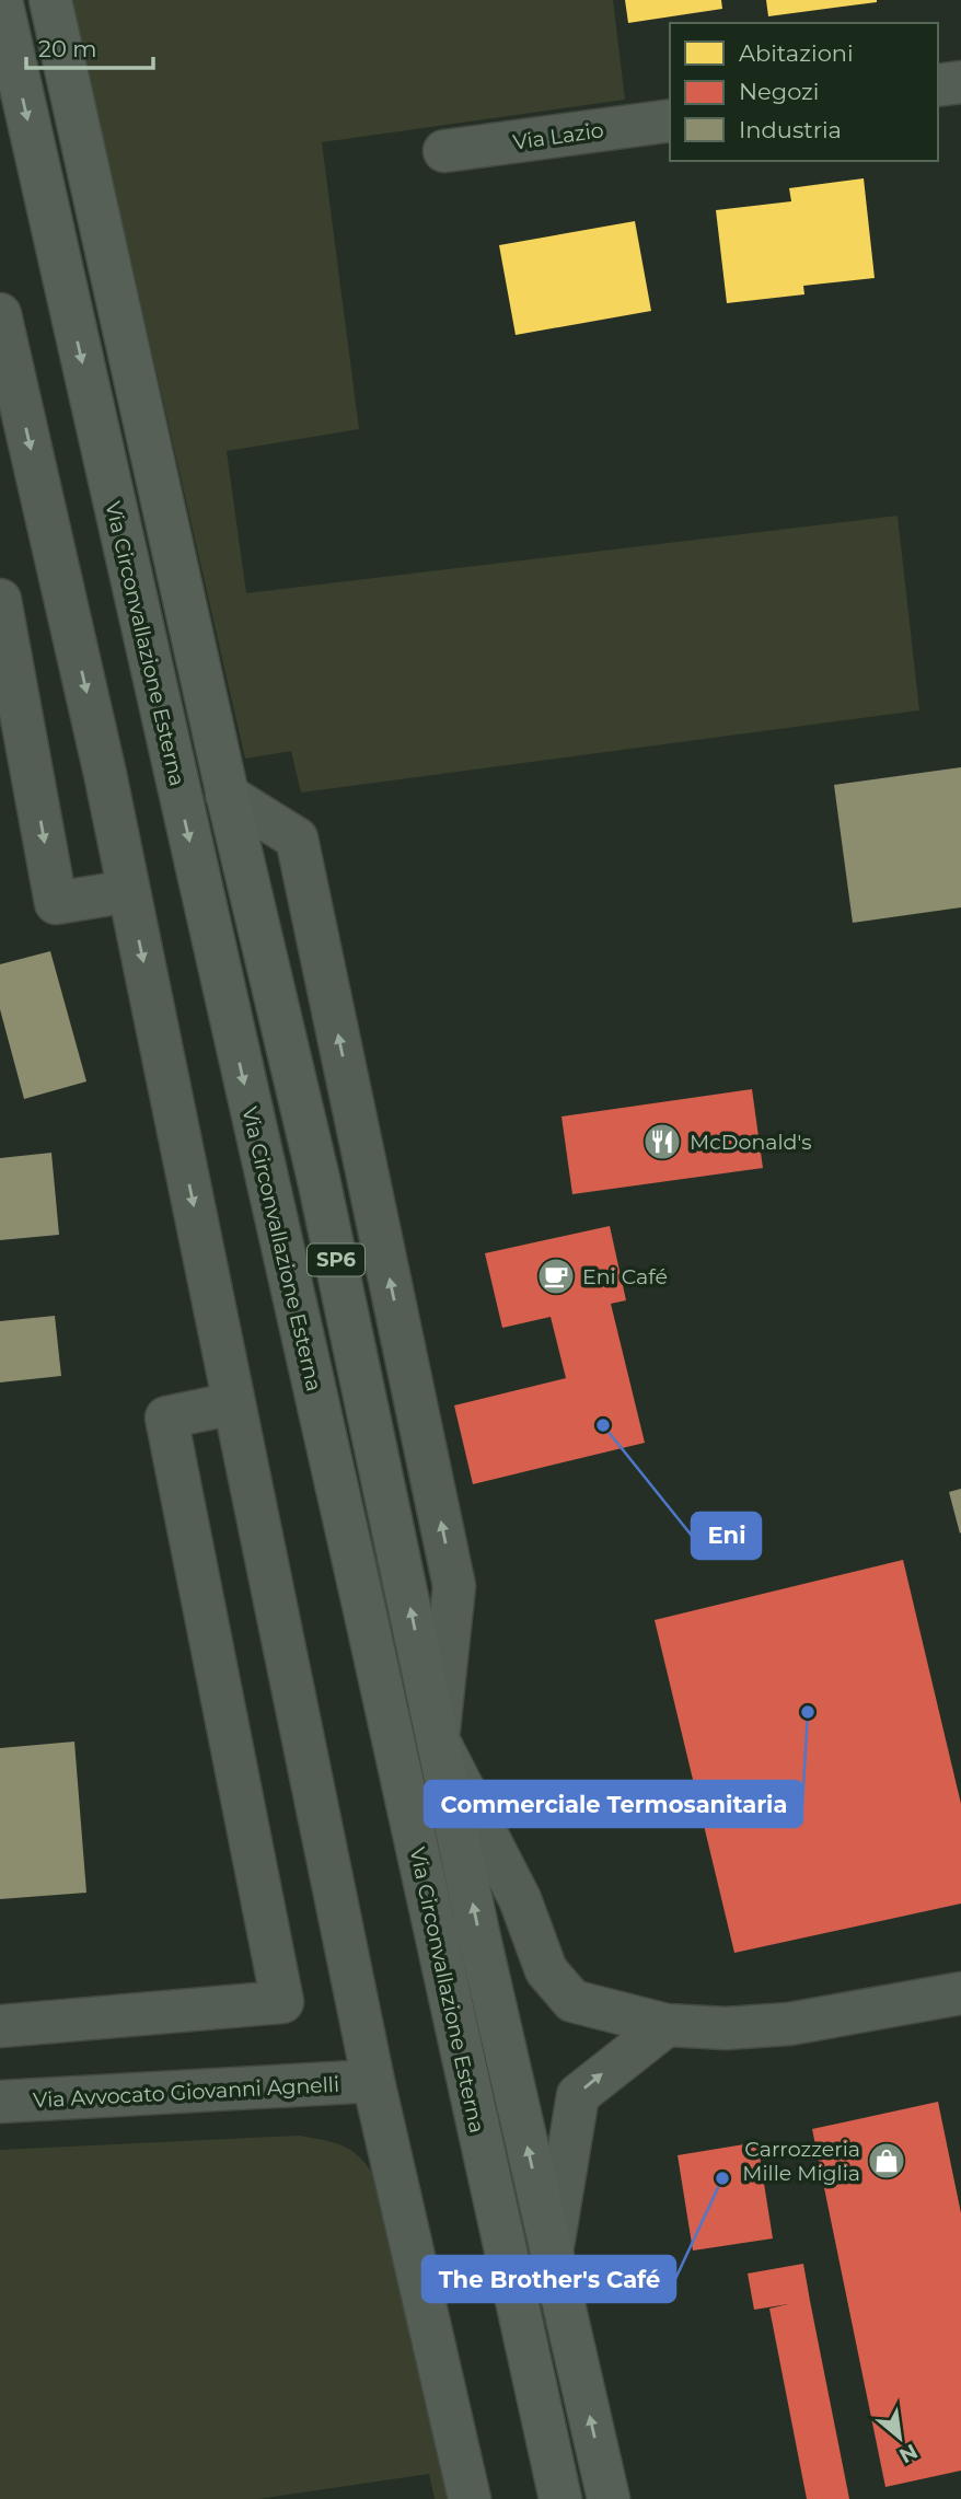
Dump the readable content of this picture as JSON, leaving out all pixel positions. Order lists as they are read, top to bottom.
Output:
{
  "streets": {
    "main road": ["Via Circonvallazione Esterna", "SP6"],
    "street": ["Via Lazio", "Via Avvocato Giovanni Agnelli"]
  },
  "places": {
    "restaurant": ["McDonald's"],
    "cafe": ["Eni Café"],
    "other": ["Eni", "Commerciale Termosanitaria", "The Brother's Café"],
    "shop": ["Carrozzeria Mille Miglia"]
  },
  "legend": ["Abitazioni", "Negozi", "Industria"],
  "scale_bar": "20 m",
  "north": "bottom right"
}
